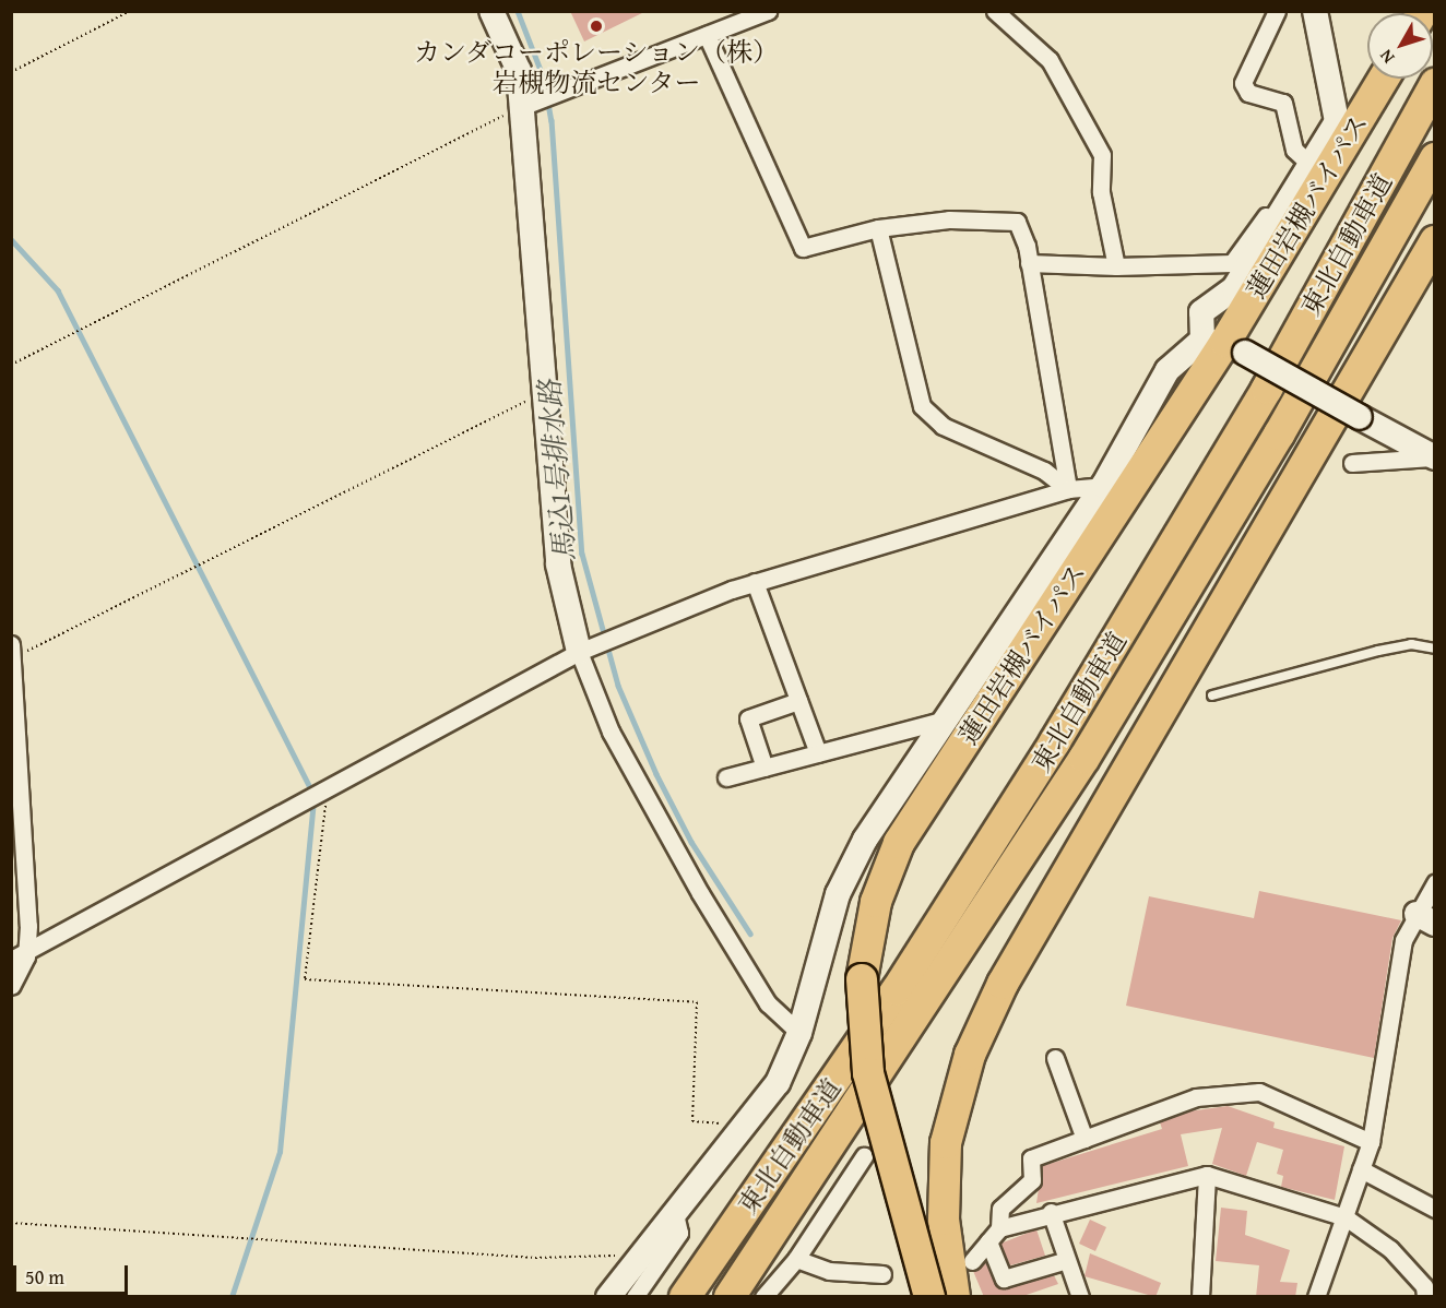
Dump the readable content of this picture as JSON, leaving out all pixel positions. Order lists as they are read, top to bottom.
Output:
{
  "streets": {
    "highway": ["蓮田岩槻バイパス", "東北自動車道"]
  },
  "water": ["馬込1号排水路"],
  "places": ["カンダコーポレーション（株） 岩槻物流センター"],
  "scale_bar": "50 m",
  "north": "bottom left"
}
